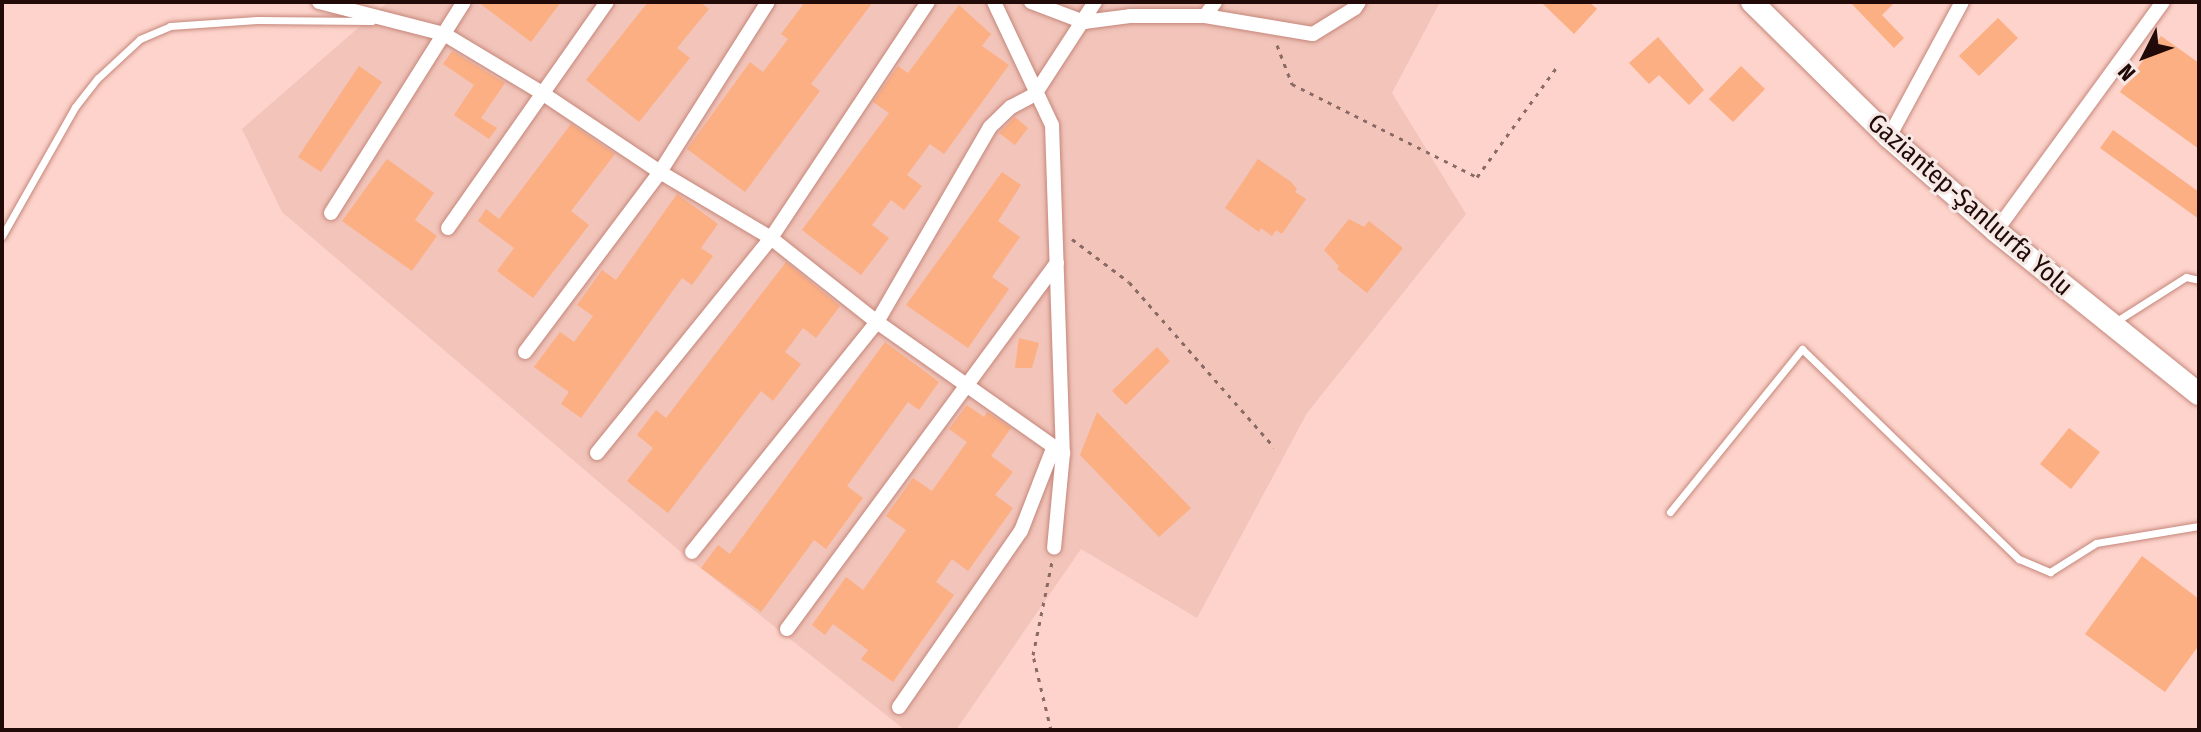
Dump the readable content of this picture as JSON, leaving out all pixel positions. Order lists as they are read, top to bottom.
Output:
{
  "streets": {
    "main road": ["Gaziantep-Şanlıurfa Yolu"]
  },
  "north": "bottom left"
}
